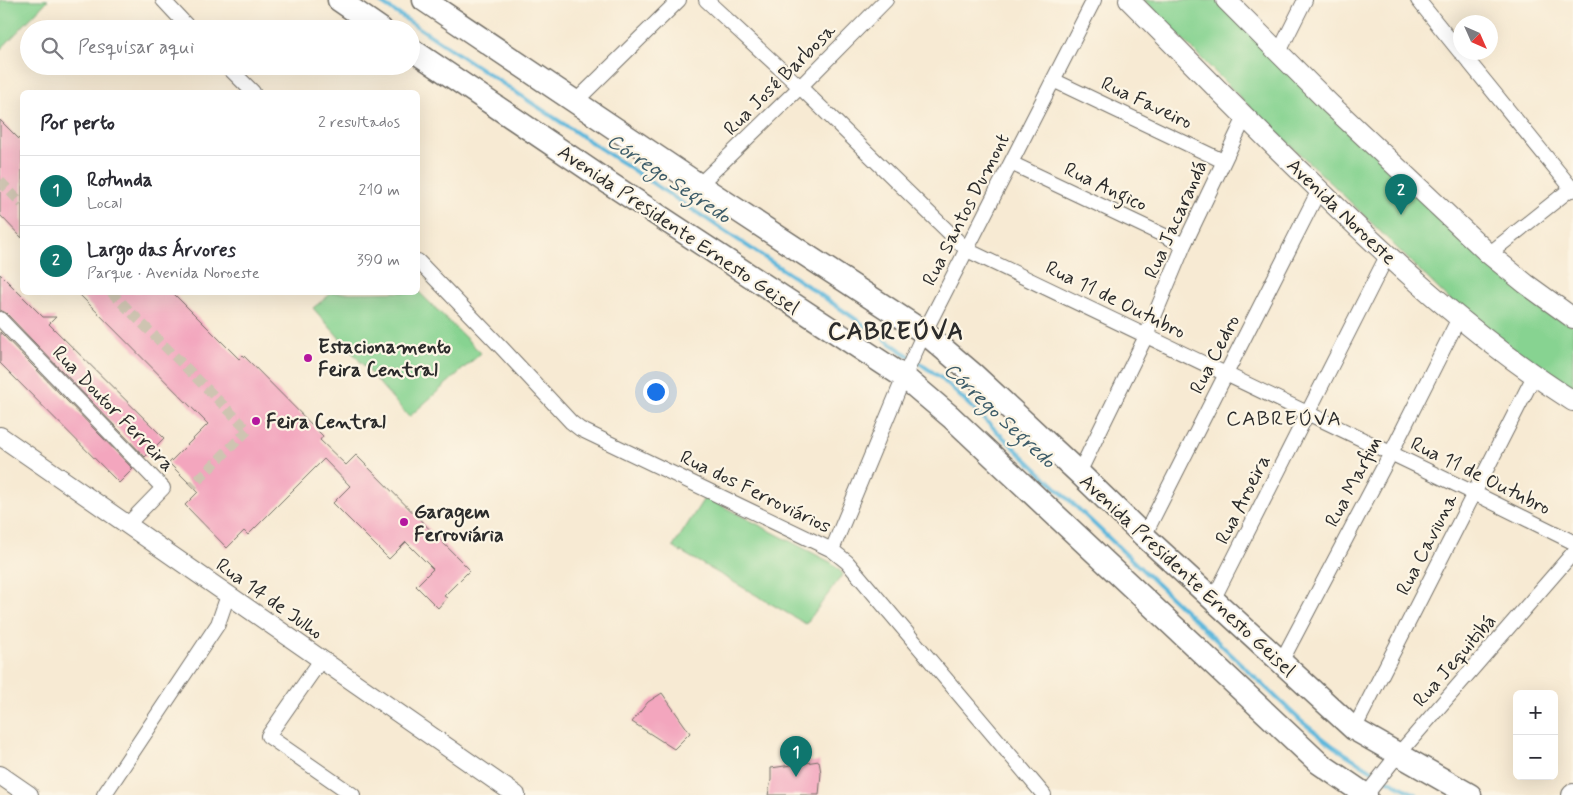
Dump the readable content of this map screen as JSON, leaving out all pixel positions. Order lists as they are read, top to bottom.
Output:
{
  "streets": {
    "main road": ["Avenida Noroeste", "Avenida Presidente Ernesto Geisel"],
    "street": [
      "Rua José Barbosa",
      "Rua Faveiro",
      "Rua Angico",
      "Rua Santos Dumont",
      "Rua Jacarandá",
      "Rua 11 de Outubro",
      "Rua Cedro",
      "Rua Doutor Ferreira",
      "Rua Marfim",
      "Rua dos Ferroviários",
      "Rua Aroeira",
      "Rua Caviuna",
      "Rua 14 de Julho",
      "Rua Jequitibá"
    ]
  },
  "crossings": [
    ["Rua José Barbosa", "Avenida Presidente Ernesto Geisel"],
    ["Rua José Barbosa", "Rua 11 de Outubro"],
    ["Rua Faveiro", "Rua Santos Dumont"],
    ["Rua Faveiro", "Rua Jacarandá"],
    ["Rua Angico", "Rua Santos Dumont"],
    ["Rua Angico", "Rua Jacarandá"],
    ["Rua Santos Dumont", "Avenida Presidente Ernesto Geisel"],
    ["Rua Santos Dumont", "Rua 11 de Outubro"],
    ["Rua Santos Dumont", "Rua dos Ferroviários"],
    ["Avenida Noroeste", "Rua Jacarandá"],
    ["Avenida Noroeste", "Rua Cedro"],
    ["Avenida Noroeste", "Rua Marfim"],
    ["Avenida Noroeste", "Rua Aroeira"],
    ["Avenida Noroeste", "Rua Caviuna"],
    ["Rua Jacarandá", "Avenida Presidente Ernesto Geisel"],
    ["Rua Jacarandá", "Rua 11 de Outubro"],
    ["Avenida Presidente Ernesto Geisel", "Rua Cedro"],
    ["Avenida Presidente Ernesto Geisel", "Rua Marfim"],
    ["Avenida Presidente Ernesto Geisel", "Rua Aroeira"],
    ["Avenida Presidente Ernesto Geisel", "Rua Caviuna"],
    ["Avenida Presidente Ernesto Geisel", "Rua Jequitibá"],
    ["Rua 11 de Outubro", "Rua Cedro"],
    ["Rua 11 de Outubro", "Rua Marfim"],
    ["Rua 11 de Outubro", "Rua Aroeira"],
    ["Rua 11 de Outubro", "Rua Caviuna"],
    ["Rua Doutor Ferreira", "Rua 14 de Julho"]
  ],
  "districts": ["CABREÚVA", "CABREÚVA"],
  "water": ["Córrego Segredo"],
  "places": ["Estacionamento Feira Central", "Feira Central", "Garagem Ferroviária"],
  "north": "bottom right",
  "page": {
    "search": "Pesquisar aqui",
    "heading": ["Por perto", "2 resultados"],
    "list": [
      {
        "mark": "1",
        "name": "Rotunda",
        "note": "Local",
        "value": "210 m"
      },
      {
        "mark": "2",
        "name": "Largo das Árvores",
        "note": "Parque · Avenida Noroeste",
        "value": "390 m"
      }
    ],
    "pins": ["2", "1"],
    "map_buttons": ["+", "−"]
  }
}
